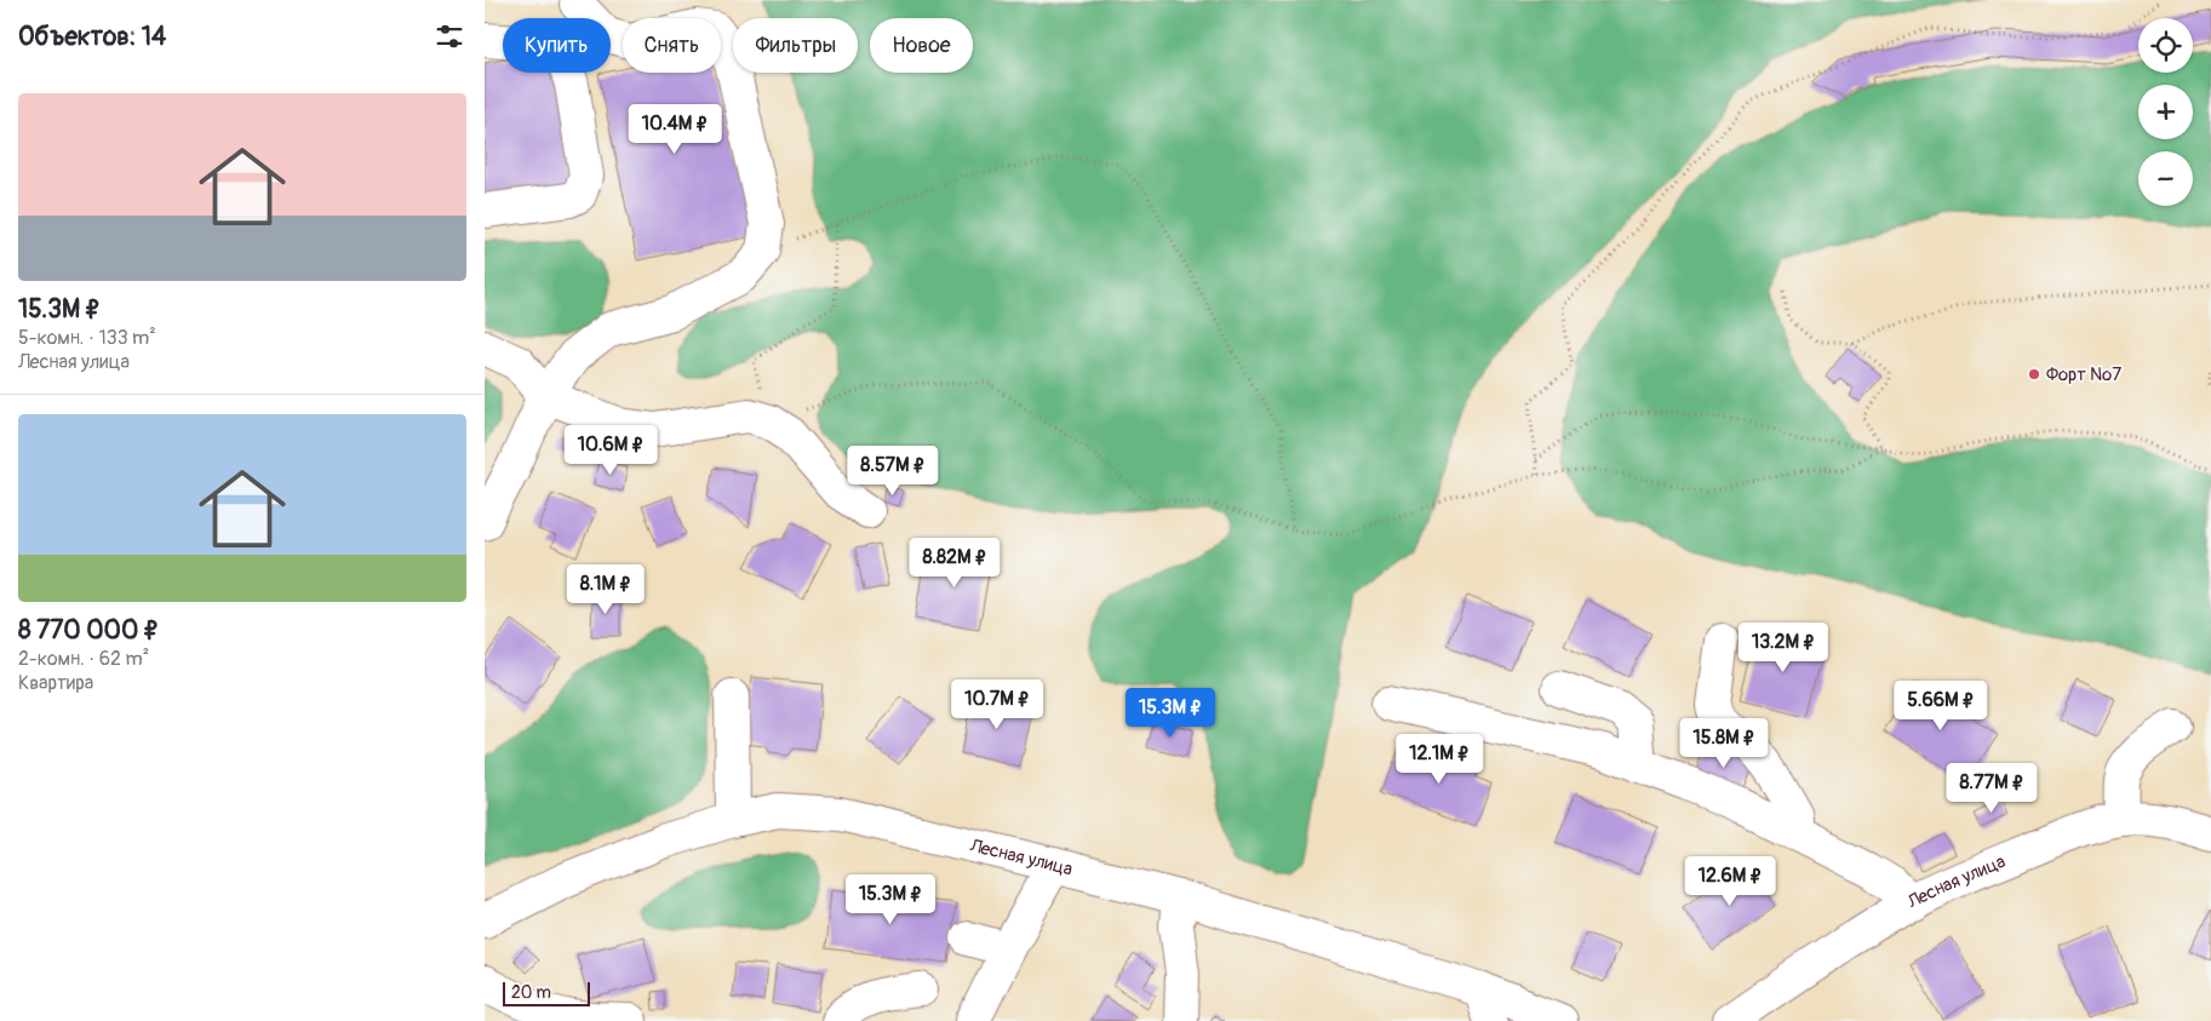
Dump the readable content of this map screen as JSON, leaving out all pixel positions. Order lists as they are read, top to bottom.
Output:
{
  "streets": {
    "main road": ["Лесная улица"]
  },
  "places": ["Форт №7"],
  "scale_bar": "20 m",
  "page": {
    "heading": "Объектов: 14",
    "map_buttons": ["+", "−"],
    "chip": [
      "Купить",
      "Снять",
      "Фильтры",
      "Новое"
    ],
    "list": [
      {
        "name": "15.3M ₽",
        "note": "5-комн. · 133 m² · Лесная улица"
      },
      {
        "name": "8 770 000 ₽",
        "note": "2-комн. · 62 m² · Квартира"
      }
    ],
    "price": [
      "10.4M ₽",
      "10.6M ₽",
      "8.57M ₽",
      "8.82M ₽",
      "8.1M ₽",
      "13.2M ₽",
      "10.7M ₽",
      "5.66M ₽",
      "15.3M ₽",
      "15.8M ₽",
      "12.1M ₽",
      "8.77M ₽",
      "12.6M ₽",
      "15.3M ₽"
    ],
    "scale": "20 m"
  }
}
